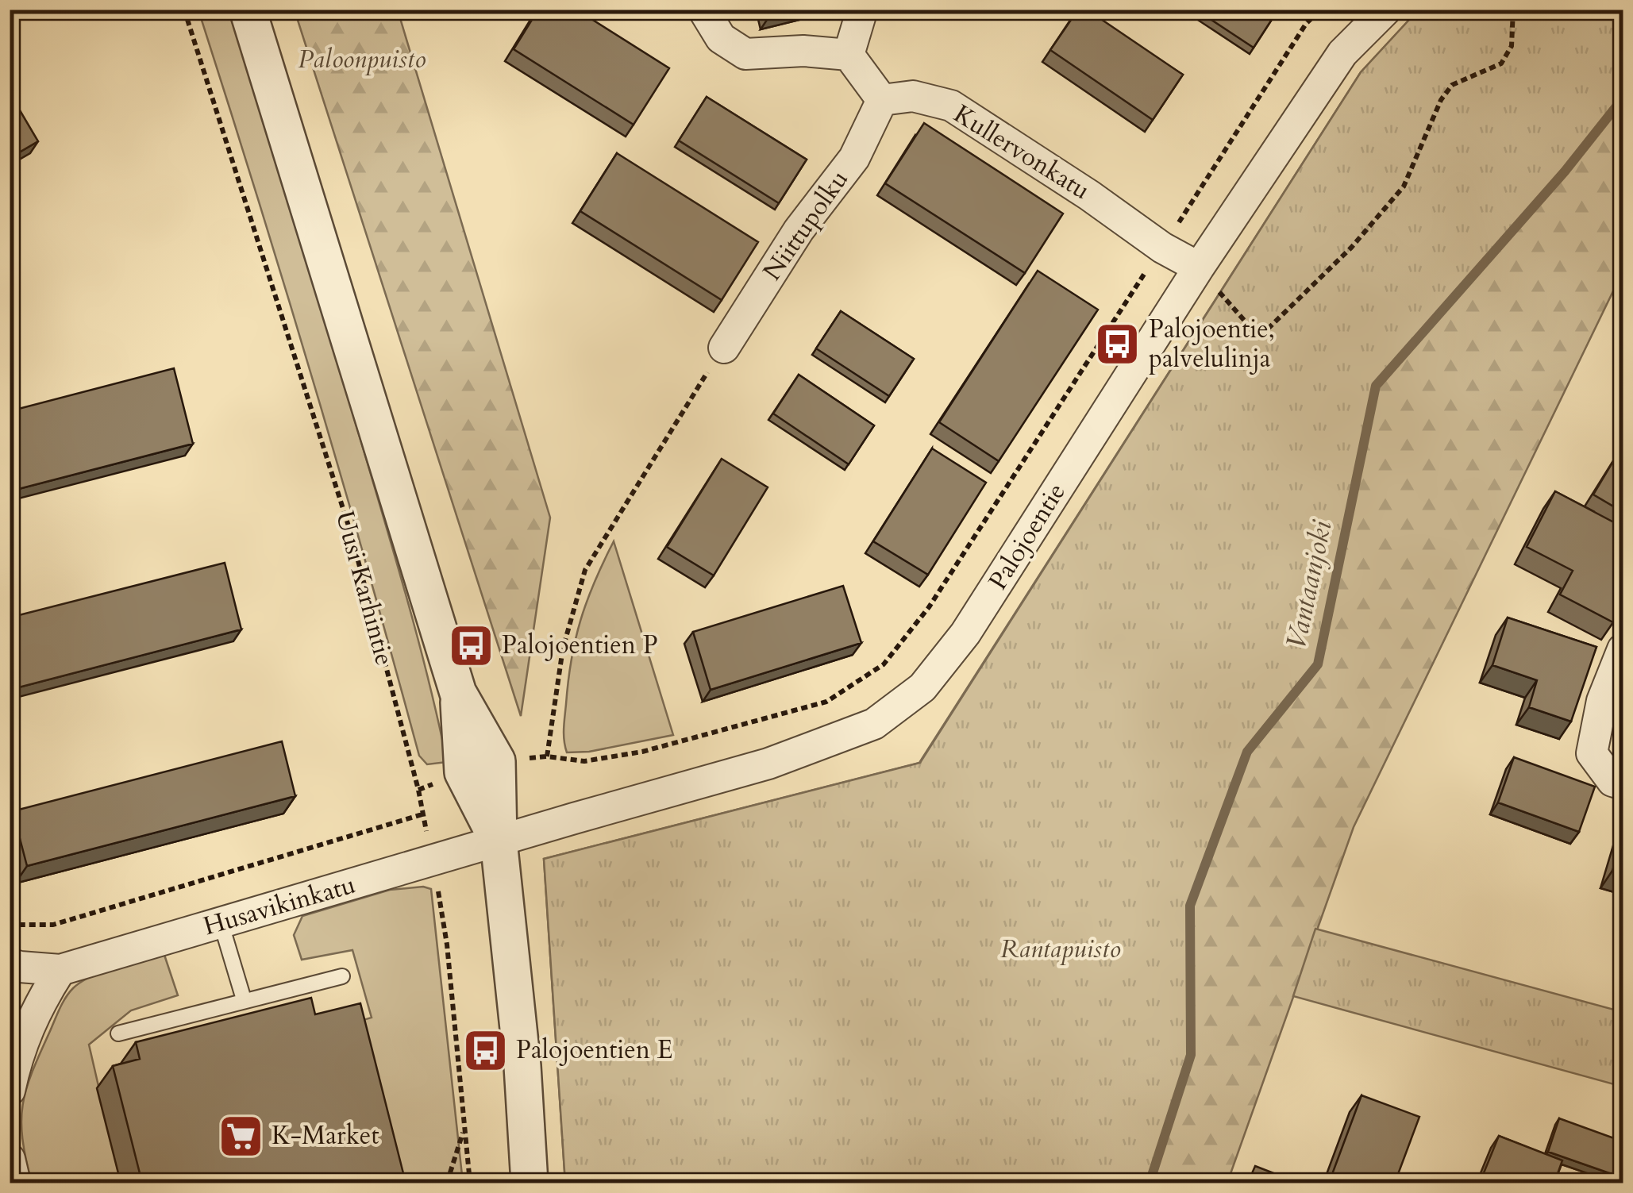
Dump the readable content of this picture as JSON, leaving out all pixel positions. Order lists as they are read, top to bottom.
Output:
{
  "streets": {
    "street": [
      "Kullervonkatu",
      "Niittupolku",
      "Palojoentie",
      "Husavikinkatu"
    ],
    "path": ["Uusi Karhintie"]
  },
  "crossings": [
    ["Kullervonkatu", "Niittupolku"],
    ["Kullervonkatu", "Palojoentie"],
    ["Palojoentie", "Husavikinkatu"],
    ["Uusi Karhintie", "Husavikinkatu"]
  ],
  "water": ["Vantaanjoki"],
  "parks": ["Paloonpuisto", "Rantapuisto"],
  "places": {
    "bus stop": ["Palojoentie, palvelulinja", "Palojoentien P", "Palojoentien E"],
    "supermarket": ["K-Market"]
  }
}
